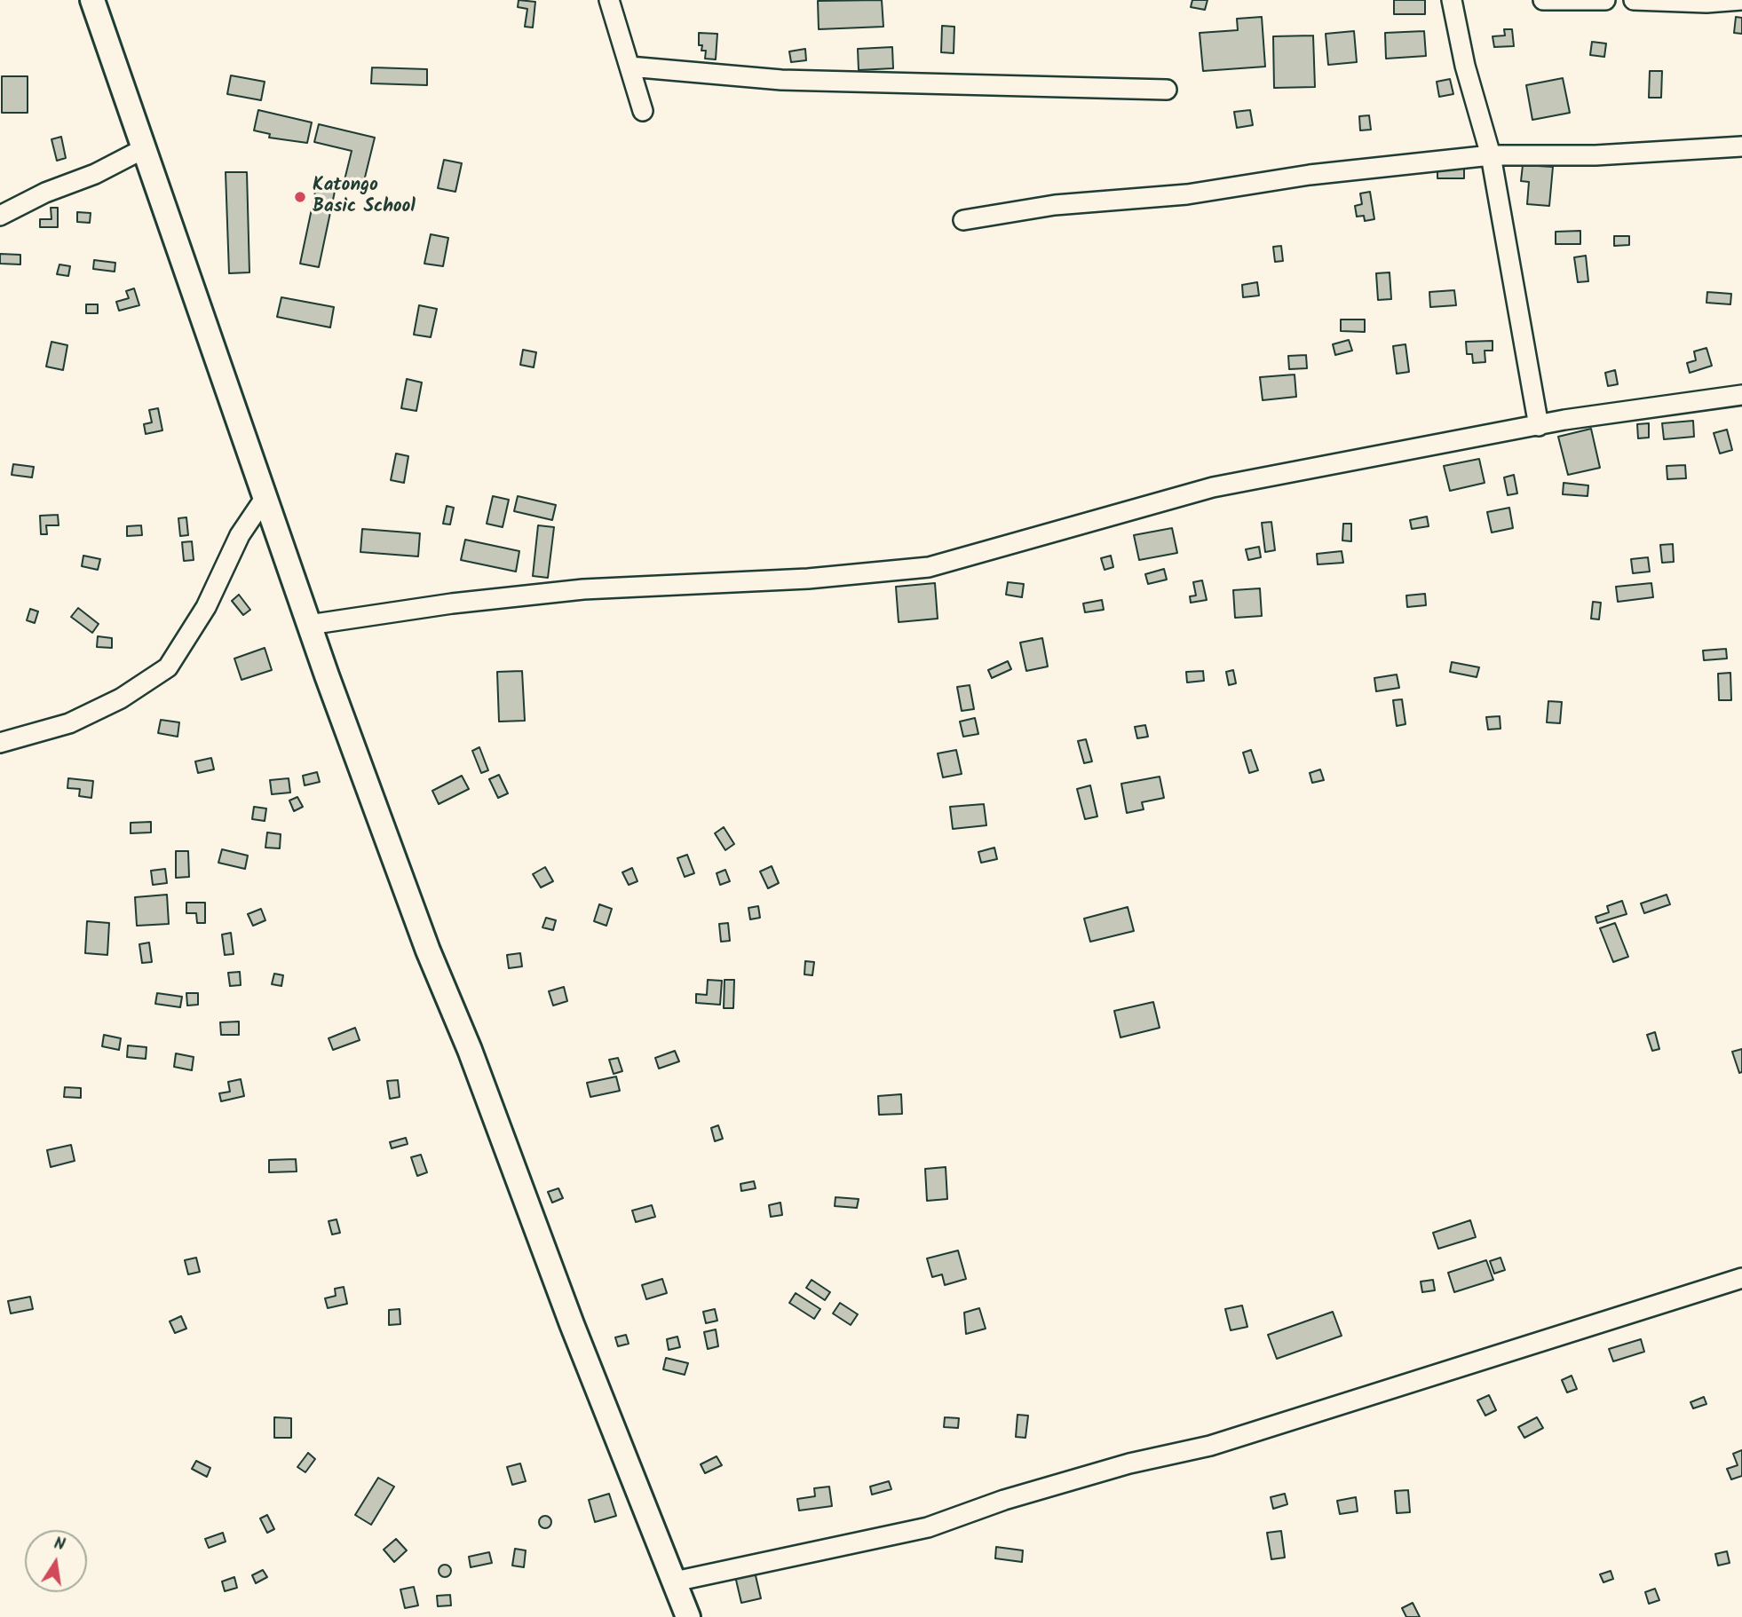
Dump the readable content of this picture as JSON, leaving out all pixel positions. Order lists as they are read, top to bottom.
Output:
{
  "places": ["Katongo Basic School"],
  "north": "top"
}
